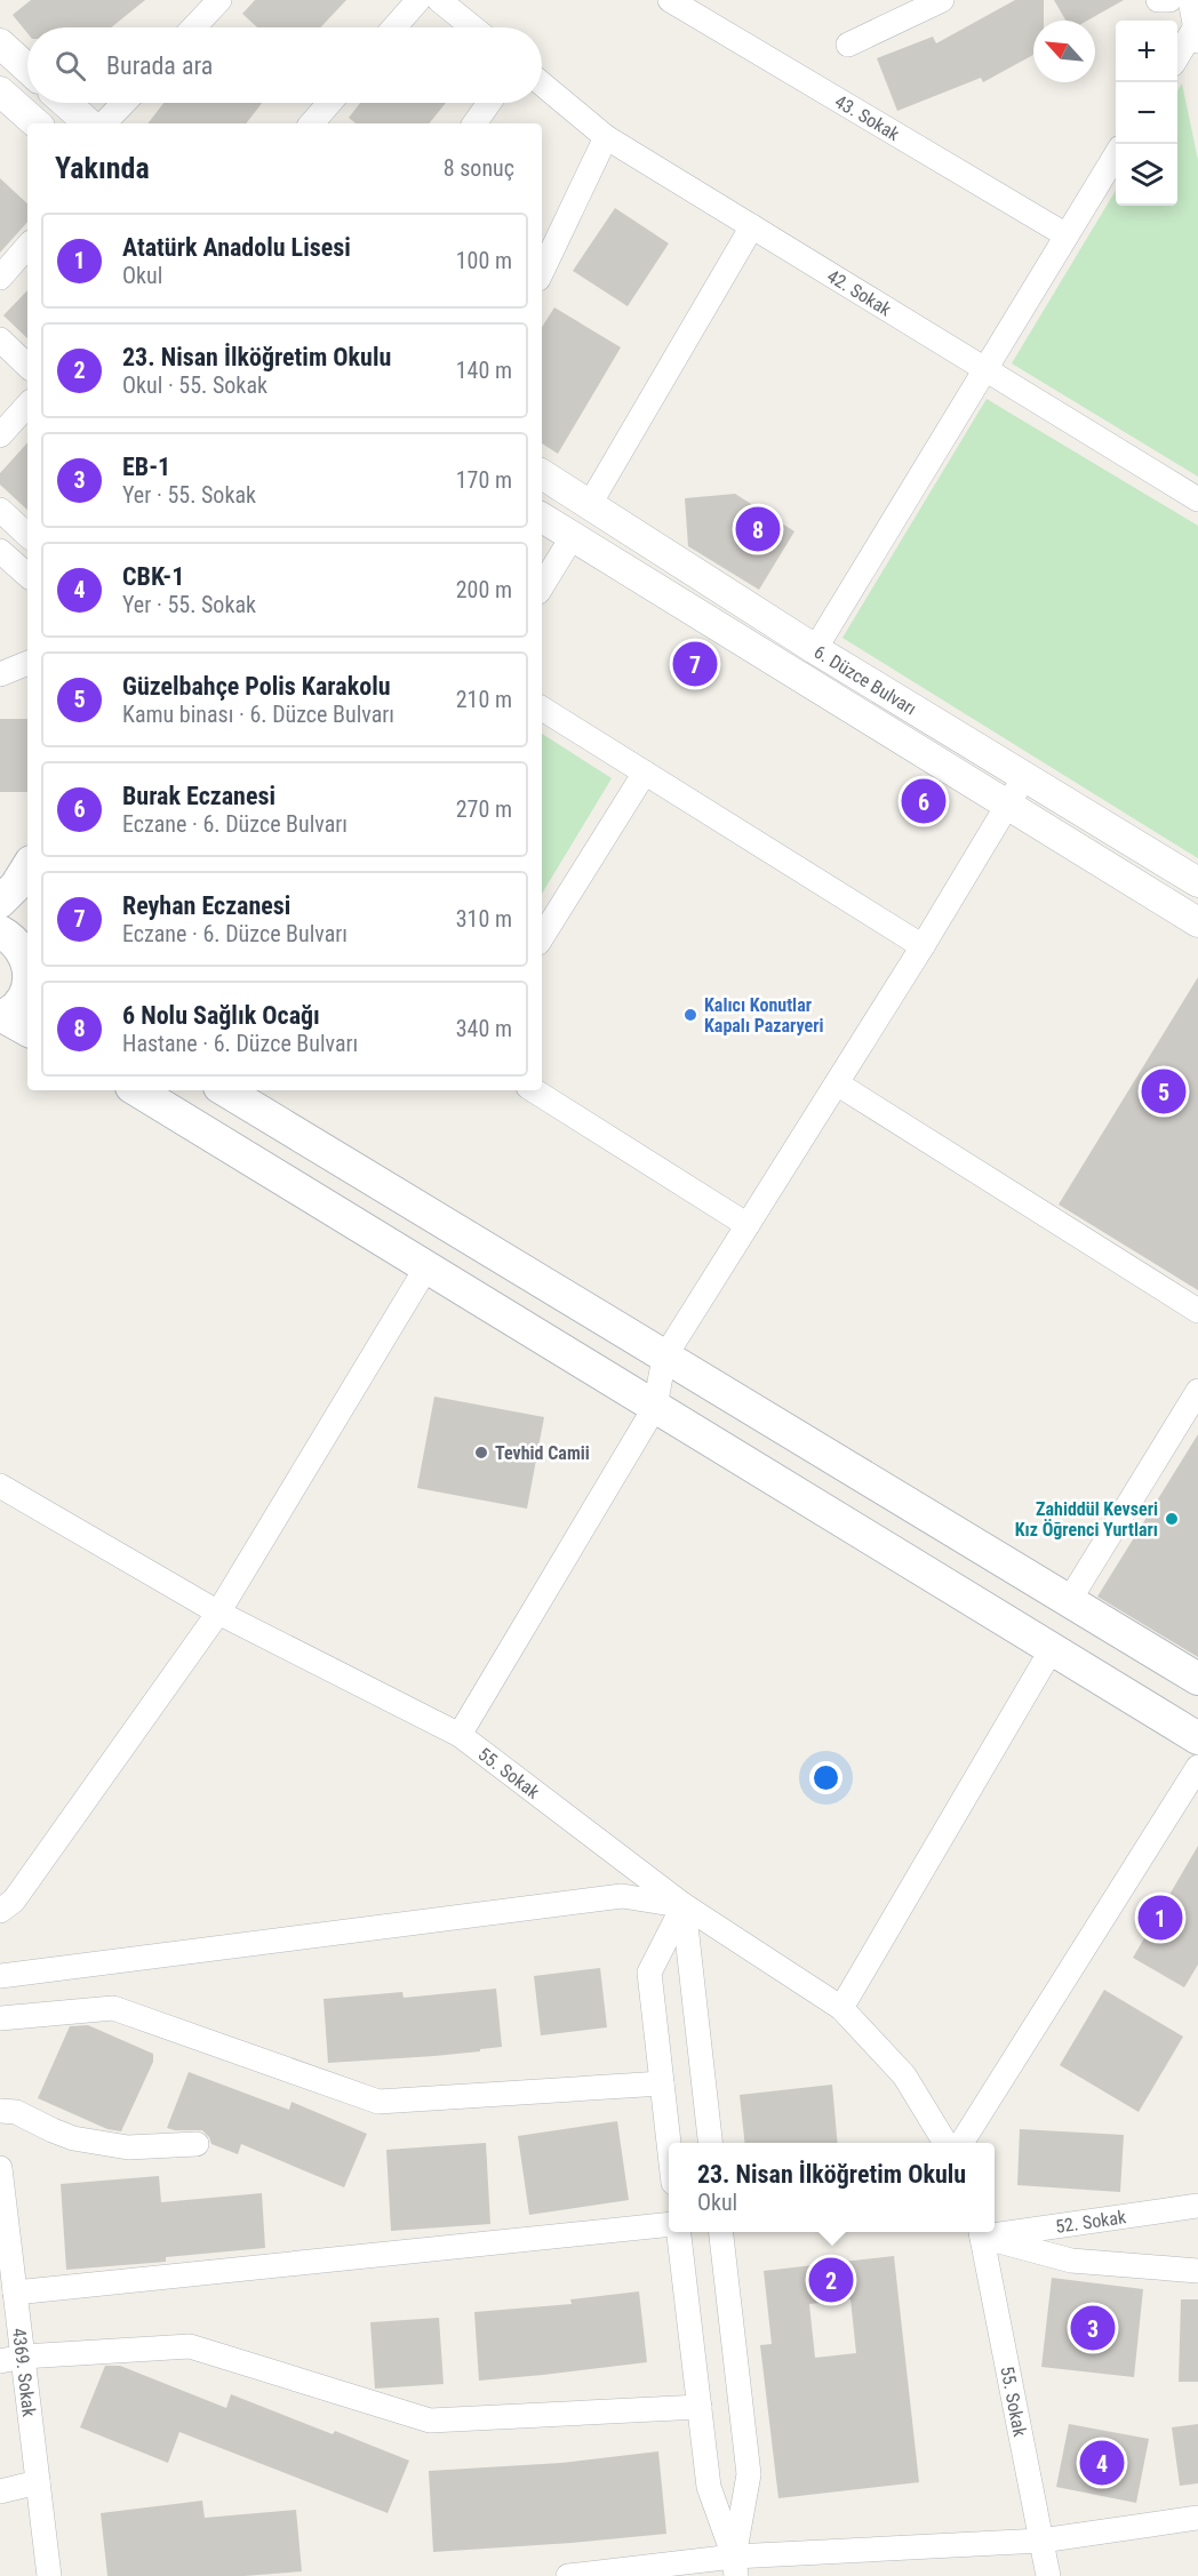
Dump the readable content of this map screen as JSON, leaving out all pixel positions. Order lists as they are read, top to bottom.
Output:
{
  "streets": {
    "street": [
      "43. Sokak",
      "42. Sokak",
      "6. Düzce Bulvarı",
      "55. Sokak",
      "52. Sokak",
      "4369. Sokak"
    ]
  },
  "places": ["Kalıcı Konutlar Kapalı Pazaryeri", "Tevhid Camii", "Zahiddül Kevseri Kız Öğrenci Yurtları"],
  "north": "top left",
  "page": {
    "map_buttons": ["+", "−"],
    "search": "Burada ara",
    "heading": ["Yakında", "8 sonuç"],
    "list": [
      {
        "mark": "1",
        "name": "Atatürk Anadolu Lisesi",
        "note": "Okul",
        "value": "100 m"
      },
      {
        "mark": "2",
        "name": "23. Nisan İlköğretim Okulu",
        "note": "Okul · 55. Sokak",
        "value": "140 m"
      },
      {
        "mark": "3",
        "name": "EB-1",
        "note": "Yer · 55. Sokak",
        "value": "170 m"
      },
      {
        "mark": "4",
        "name": "CBK-1",
        "note": "Yer · 55. Sokak",
        "value": "200 m"
      },
      {
        "mark": "5",
        "name": "Güzelbahçe Polis Karakolu",
        "note": "Kamu binası · 6. Düzce Bulvarı",
        "value": "210 m"
      },
      {
        "mark": "6",
        "name": "Burak Eczanesi",
        "note": "Eczane · 6. Düzce Bulvarı",
        "value": "270 m"
      },
      {
        "mark": "7",
        "name": "Reyhan Eczanesi",
        "note": "Eczane · 6. Düzce Bulvarı",
        "value": "310 m"
      },
      {
        "mark": "8",
        "name": "6 Nolu Sağlık Ocağı",
        "note": "Hastane · 6. Düzce Bulvarı",
        "value": "340 m"
      }
    ],
    "pins": [
      "8",
      "7",
      "6",
      "5",
      "1",
      "2",
      "3",
      "4"
    ],
    "popup": ["23. Nisan İlköğretim Okulu", "Okul"]
  }
}
